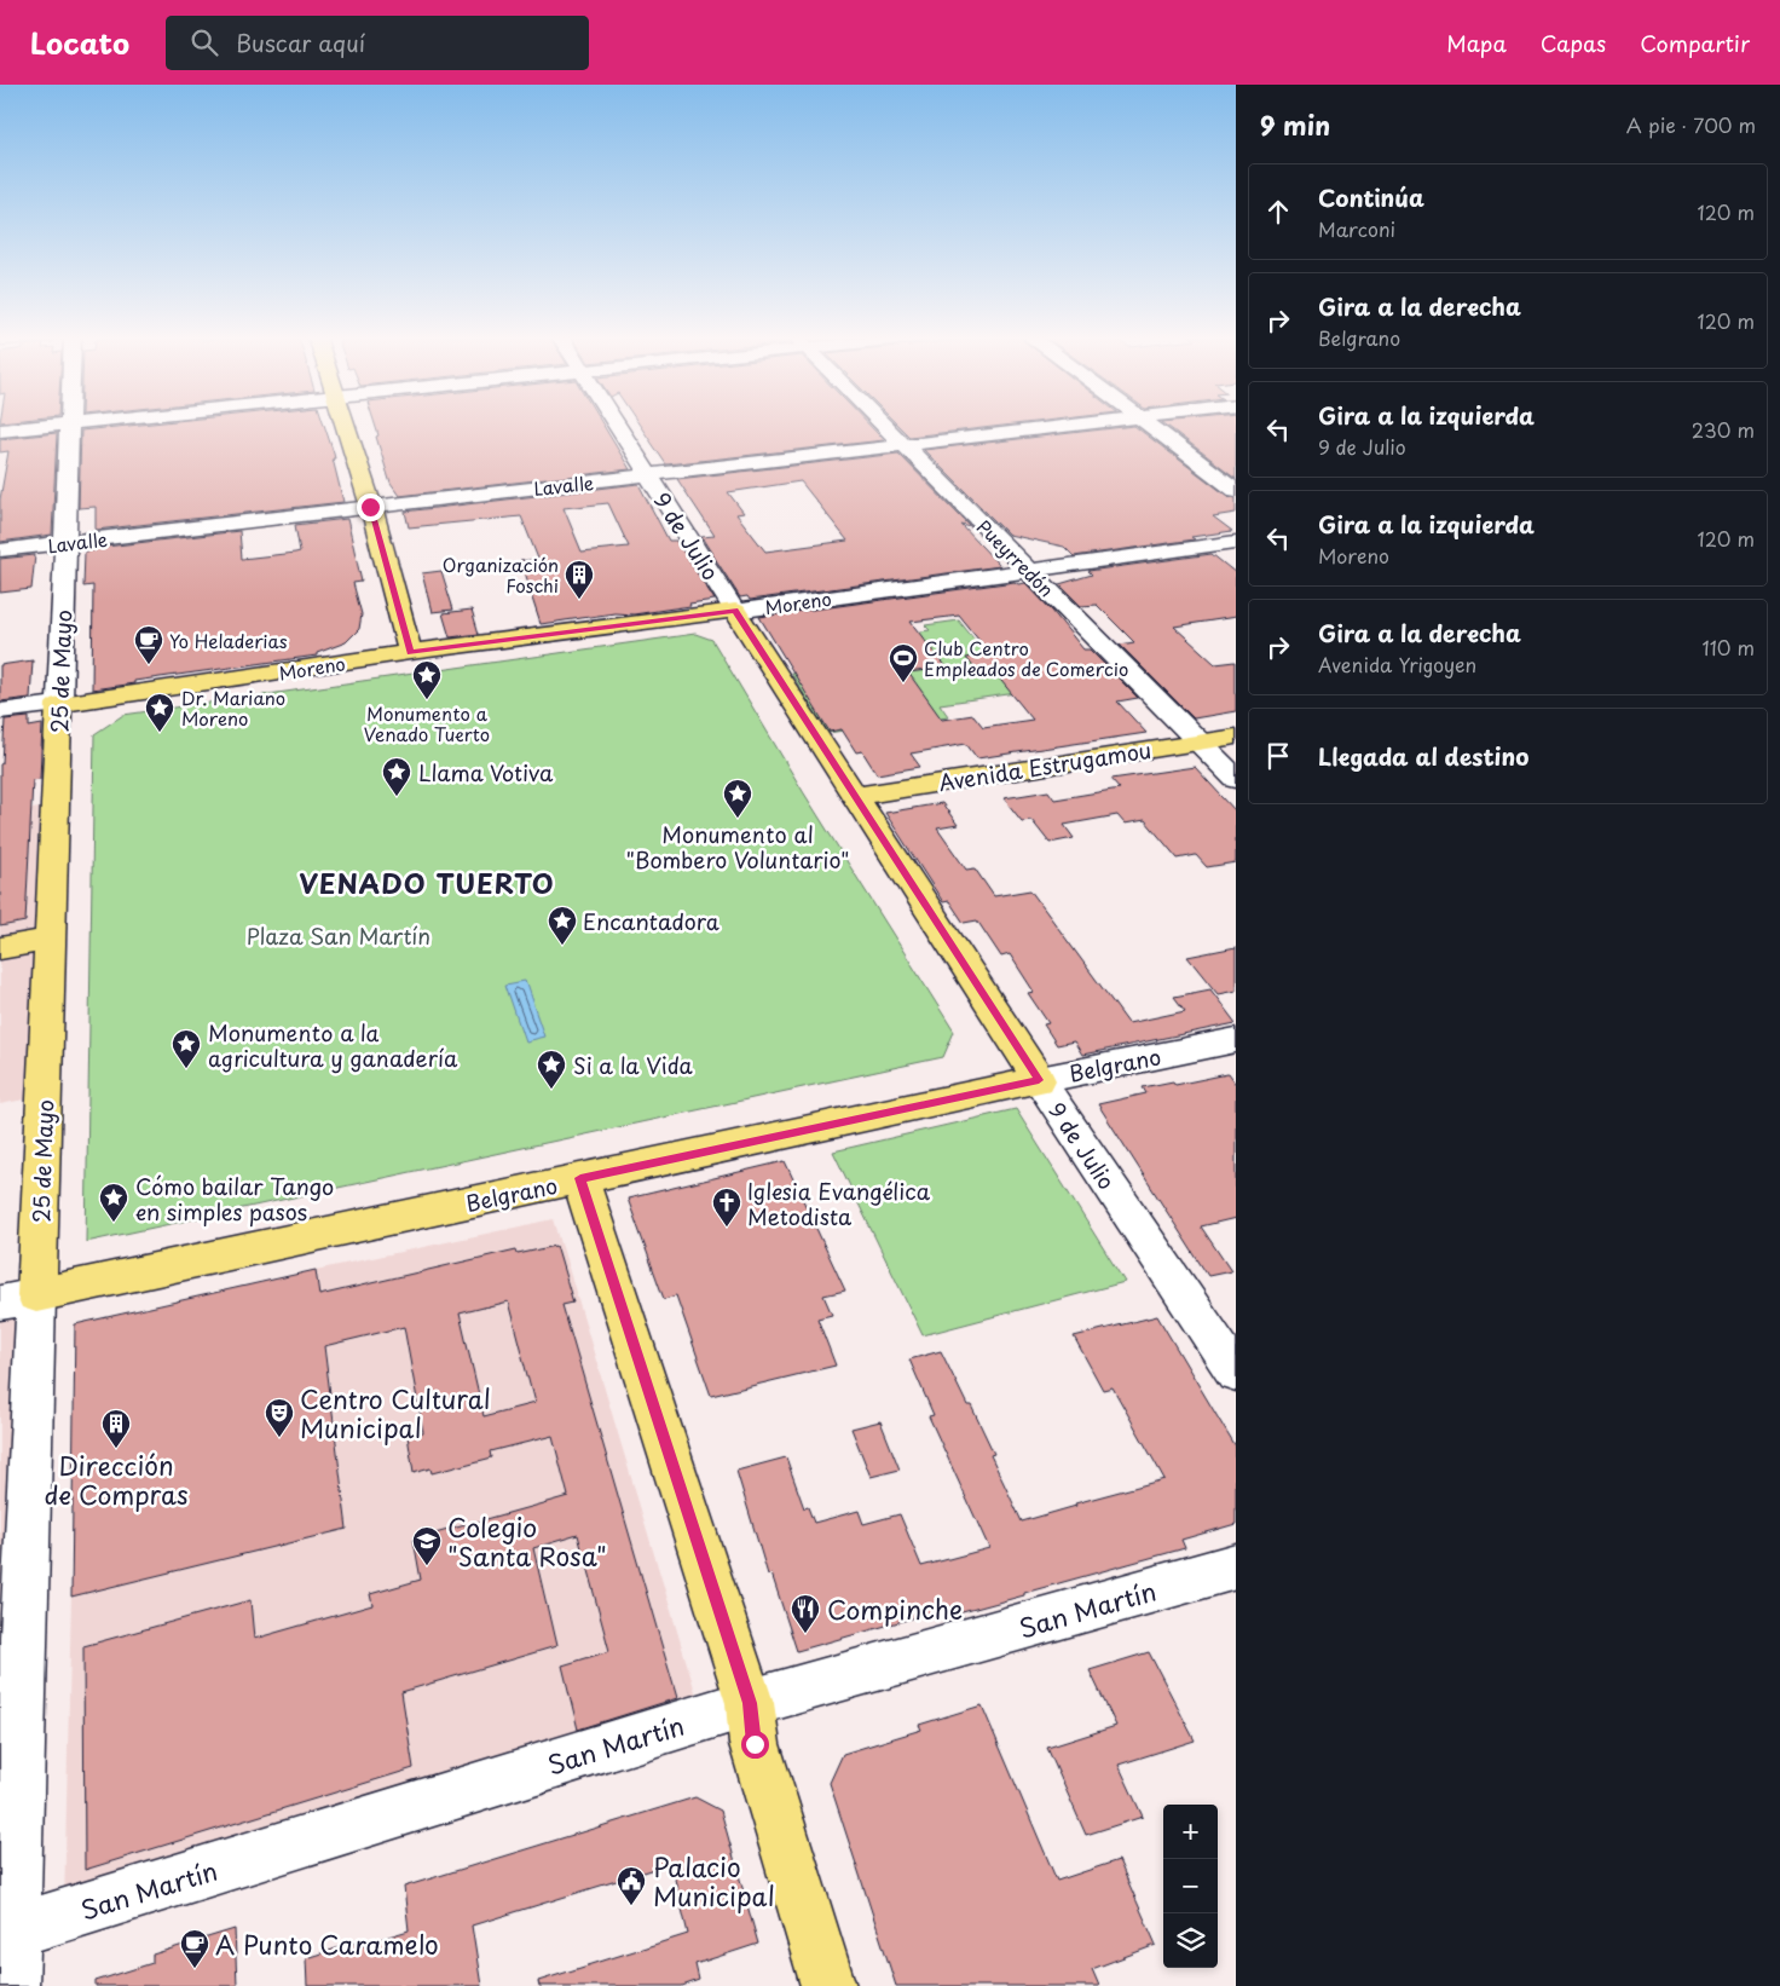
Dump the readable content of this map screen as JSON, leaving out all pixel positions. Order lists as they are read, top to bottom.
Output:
{
  "streets": {
    "main road": [
      "9 de Julio",
      "Moreno",
      "25 de Mayo",
      "Avenida Estrugamou",
      "Belgrano"
    ],
    "street": ["Lavalle", "Pueyrredón", "San Martín"]
  },
  "crossings": [
    ["Lavalle", "9 de Julio"],
    ["Lavalle", "Pueyrredón"],
    ["Lavalle", "25 de Mayo"],
    ["9 de Julio", "Moreno"],
    ["9 de Julio", "Avenida Estrugamou"],
    ["9 de Julio", "Belgrano"],
    ["Pueyrredón", "Moreno"],
    ["Pueyrredón", "Avenida Estrugamou"],
    ["Moreno", "25 de Mayo"],
    ["25 de Mayo", "Belgrano"],
    ["25 de Mayo", "San Martín"]
  ],
  "districts": ["VENADO TUERTO"],
  "parks": ["Plaza San Martín"],
  "places": {
    "building": ["Organización Foschi", "Dirección de Compras"],
    "cafe": ["Yo Heladerias", "A Punto Caramelo"],
    "sports": ["Club Centro Empleados de Comercio"],
    "place": [
      "Monumento a Venado Tuerto",
      "Dr. Mariano Moreno",
      "Llama Votiva",
      "Monumento al \"Bombero Voluntario\"",
      "Encantadora",
      "Monumento a la agricultura y ganadería",
      "Si a la Vida",
      "Cómo bailar Tango en simples pasos"
    ],
    "church": ["Iglesia Evangélica Metodista"],
    "theatre": ["Centro Cultural Municipal"],
    "school or university": ["Colegio \"Santa Rosa\""],
    "restaurant": ["Compinche"],
    "public building": ["Palacio Municipal"]
  },
  "page": {
    "header": "Locato",
    "search": "Buscar aquí",
    "nav": ["Mapa", "Capas", "Compartir"],
    "heading": ["9 min", "A pie · 700 m"],
    "list": [
      ["Continúa", "Marconi", "120 m"],
      ["Gira a la derecha", "Belgrano", "120 m"],
      ["Gira a la izquierda", "9 de Julio", "230 m"],
      ["Gira a la izquierda", "Moreno", "120 m"],
      ["Gira a la derecha", "Avenida Yrigoyen", "110 m"],
      "Llegada al destino"
    ],
    "map_buttons": ["+", "−"]
  }
}
